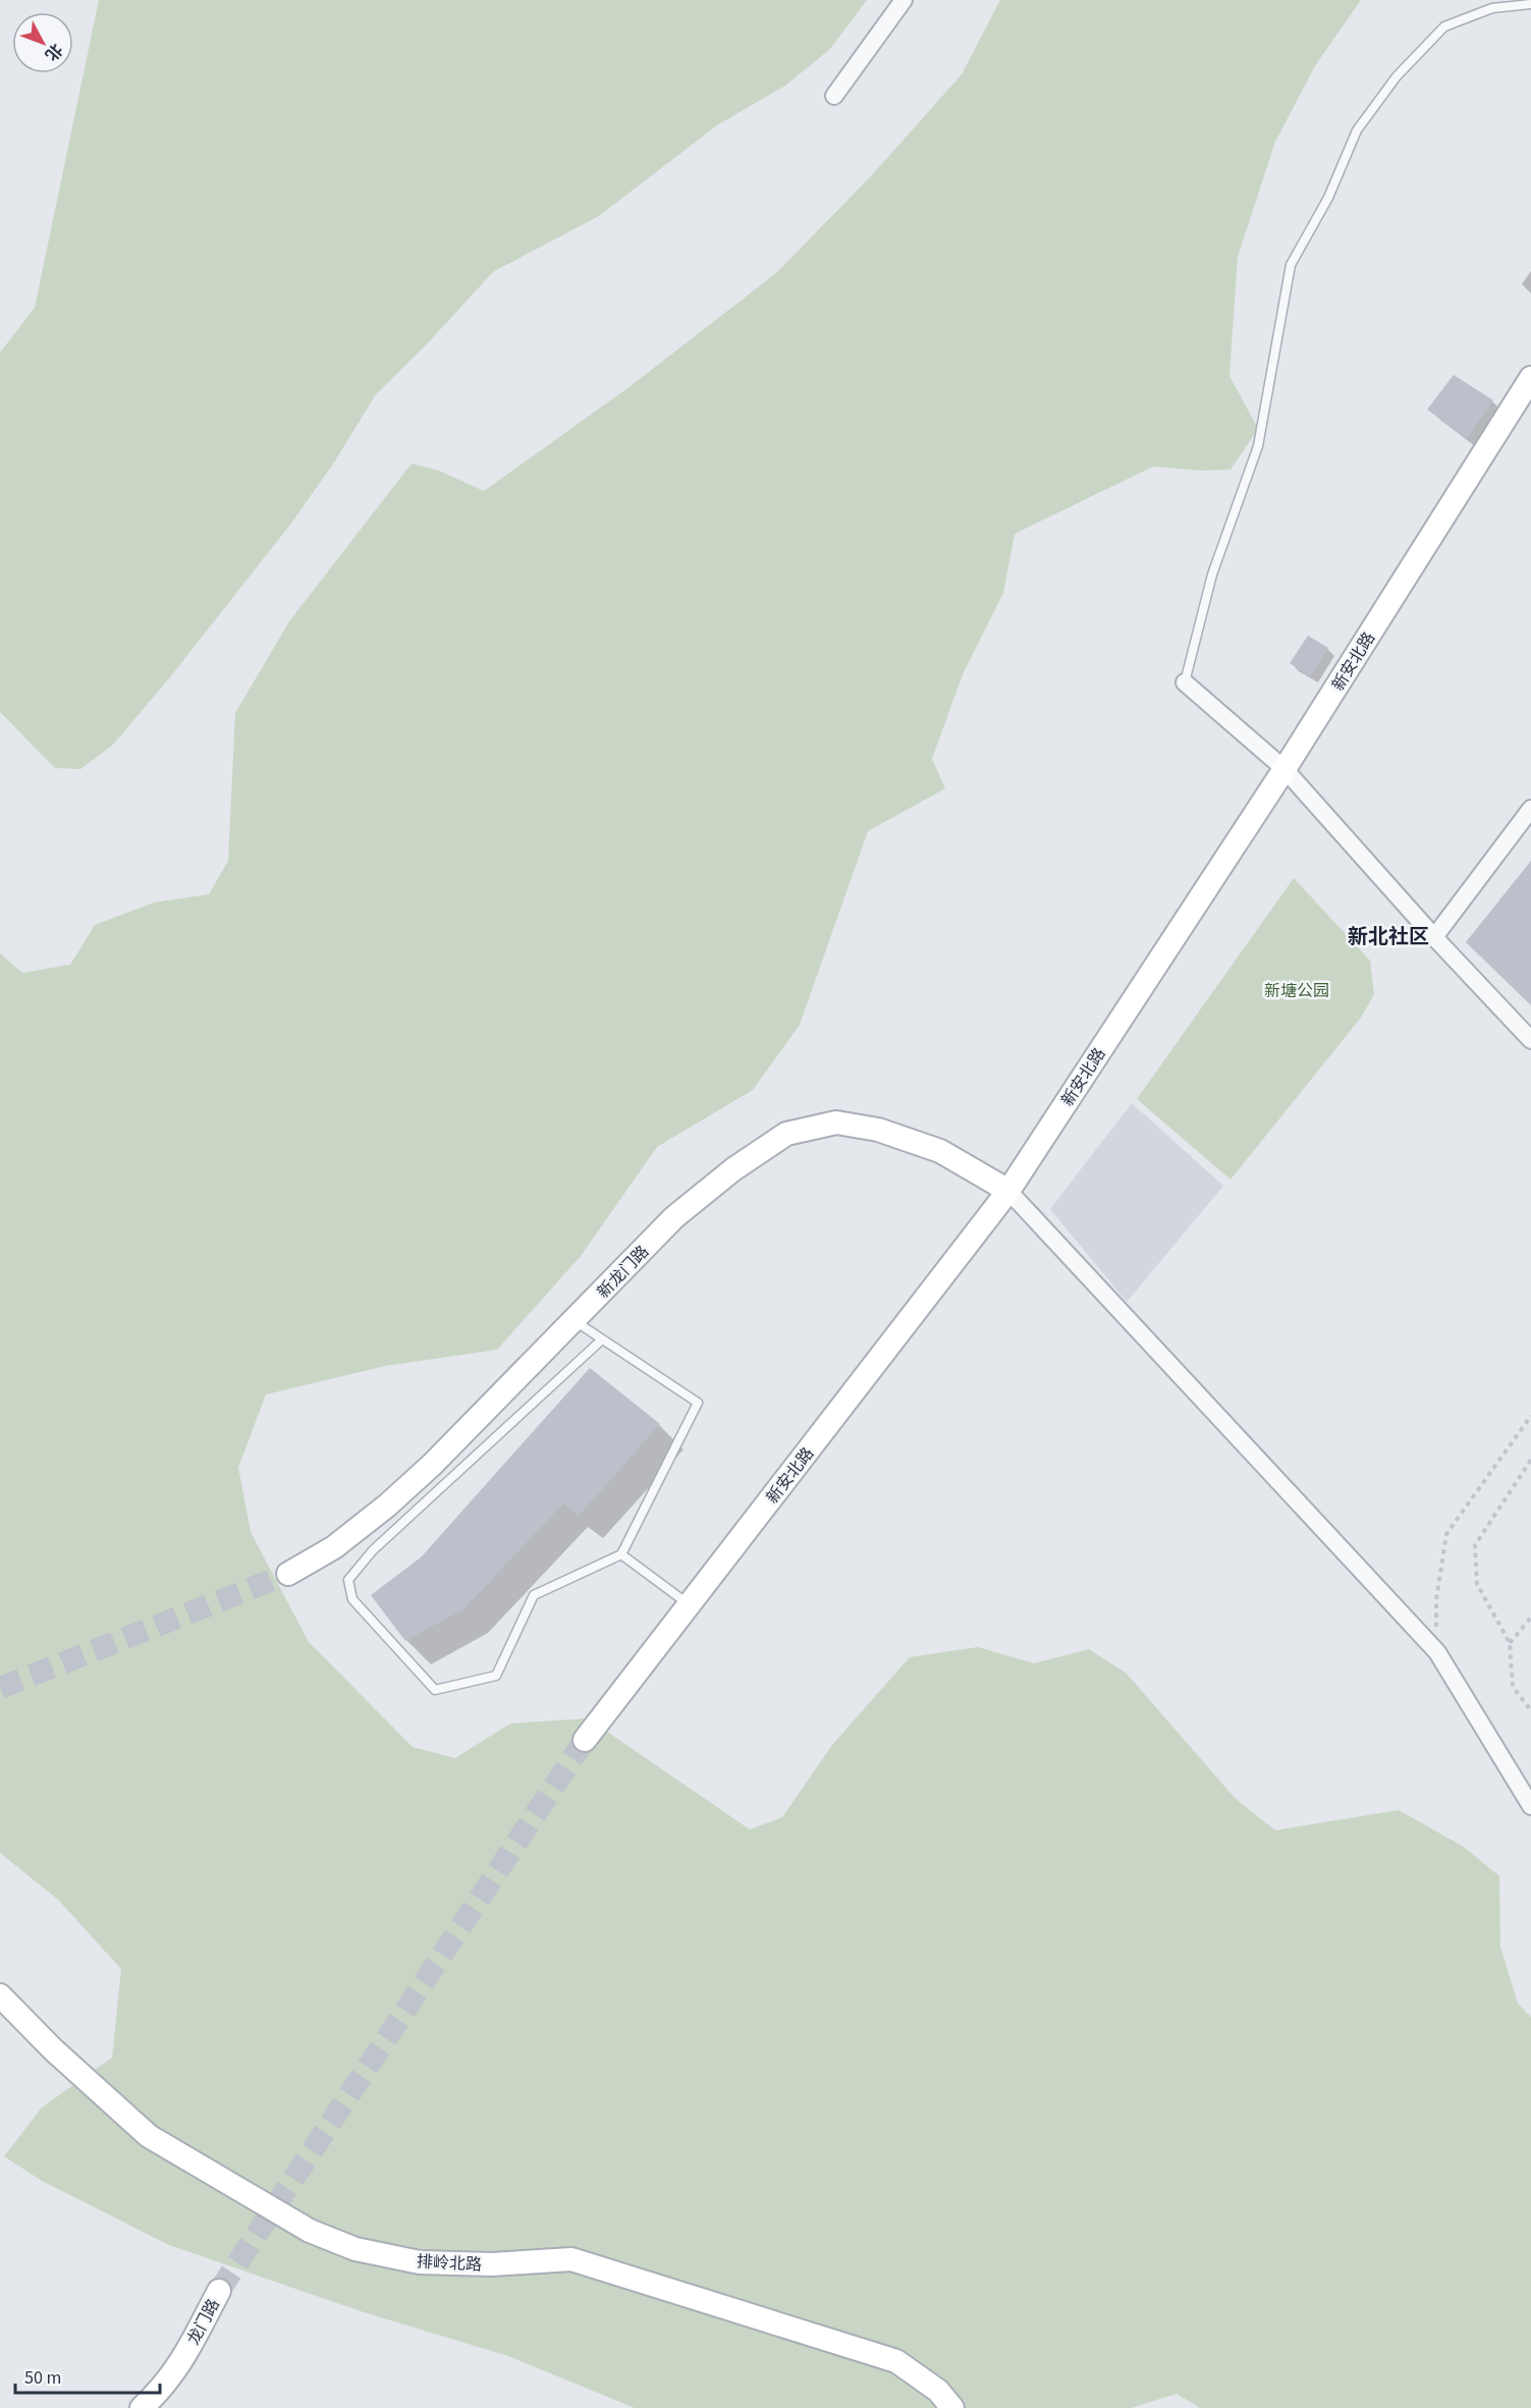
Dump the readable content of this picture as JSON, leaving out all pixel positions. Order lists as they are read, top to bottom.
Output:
{
  "streets": {
    "main road": [
      "新安北路",
      "新龙门路",
      "排岭北路",
      "龙门路"
    ]
  },
  "crossings": [
    ["新安北路", "新龙门路"]
  ],
  "districts": ["新北社区"],
  "parks": ["新塘公园"],
  "scale_bar": "50 m",
  "north": "bottom right"
}
